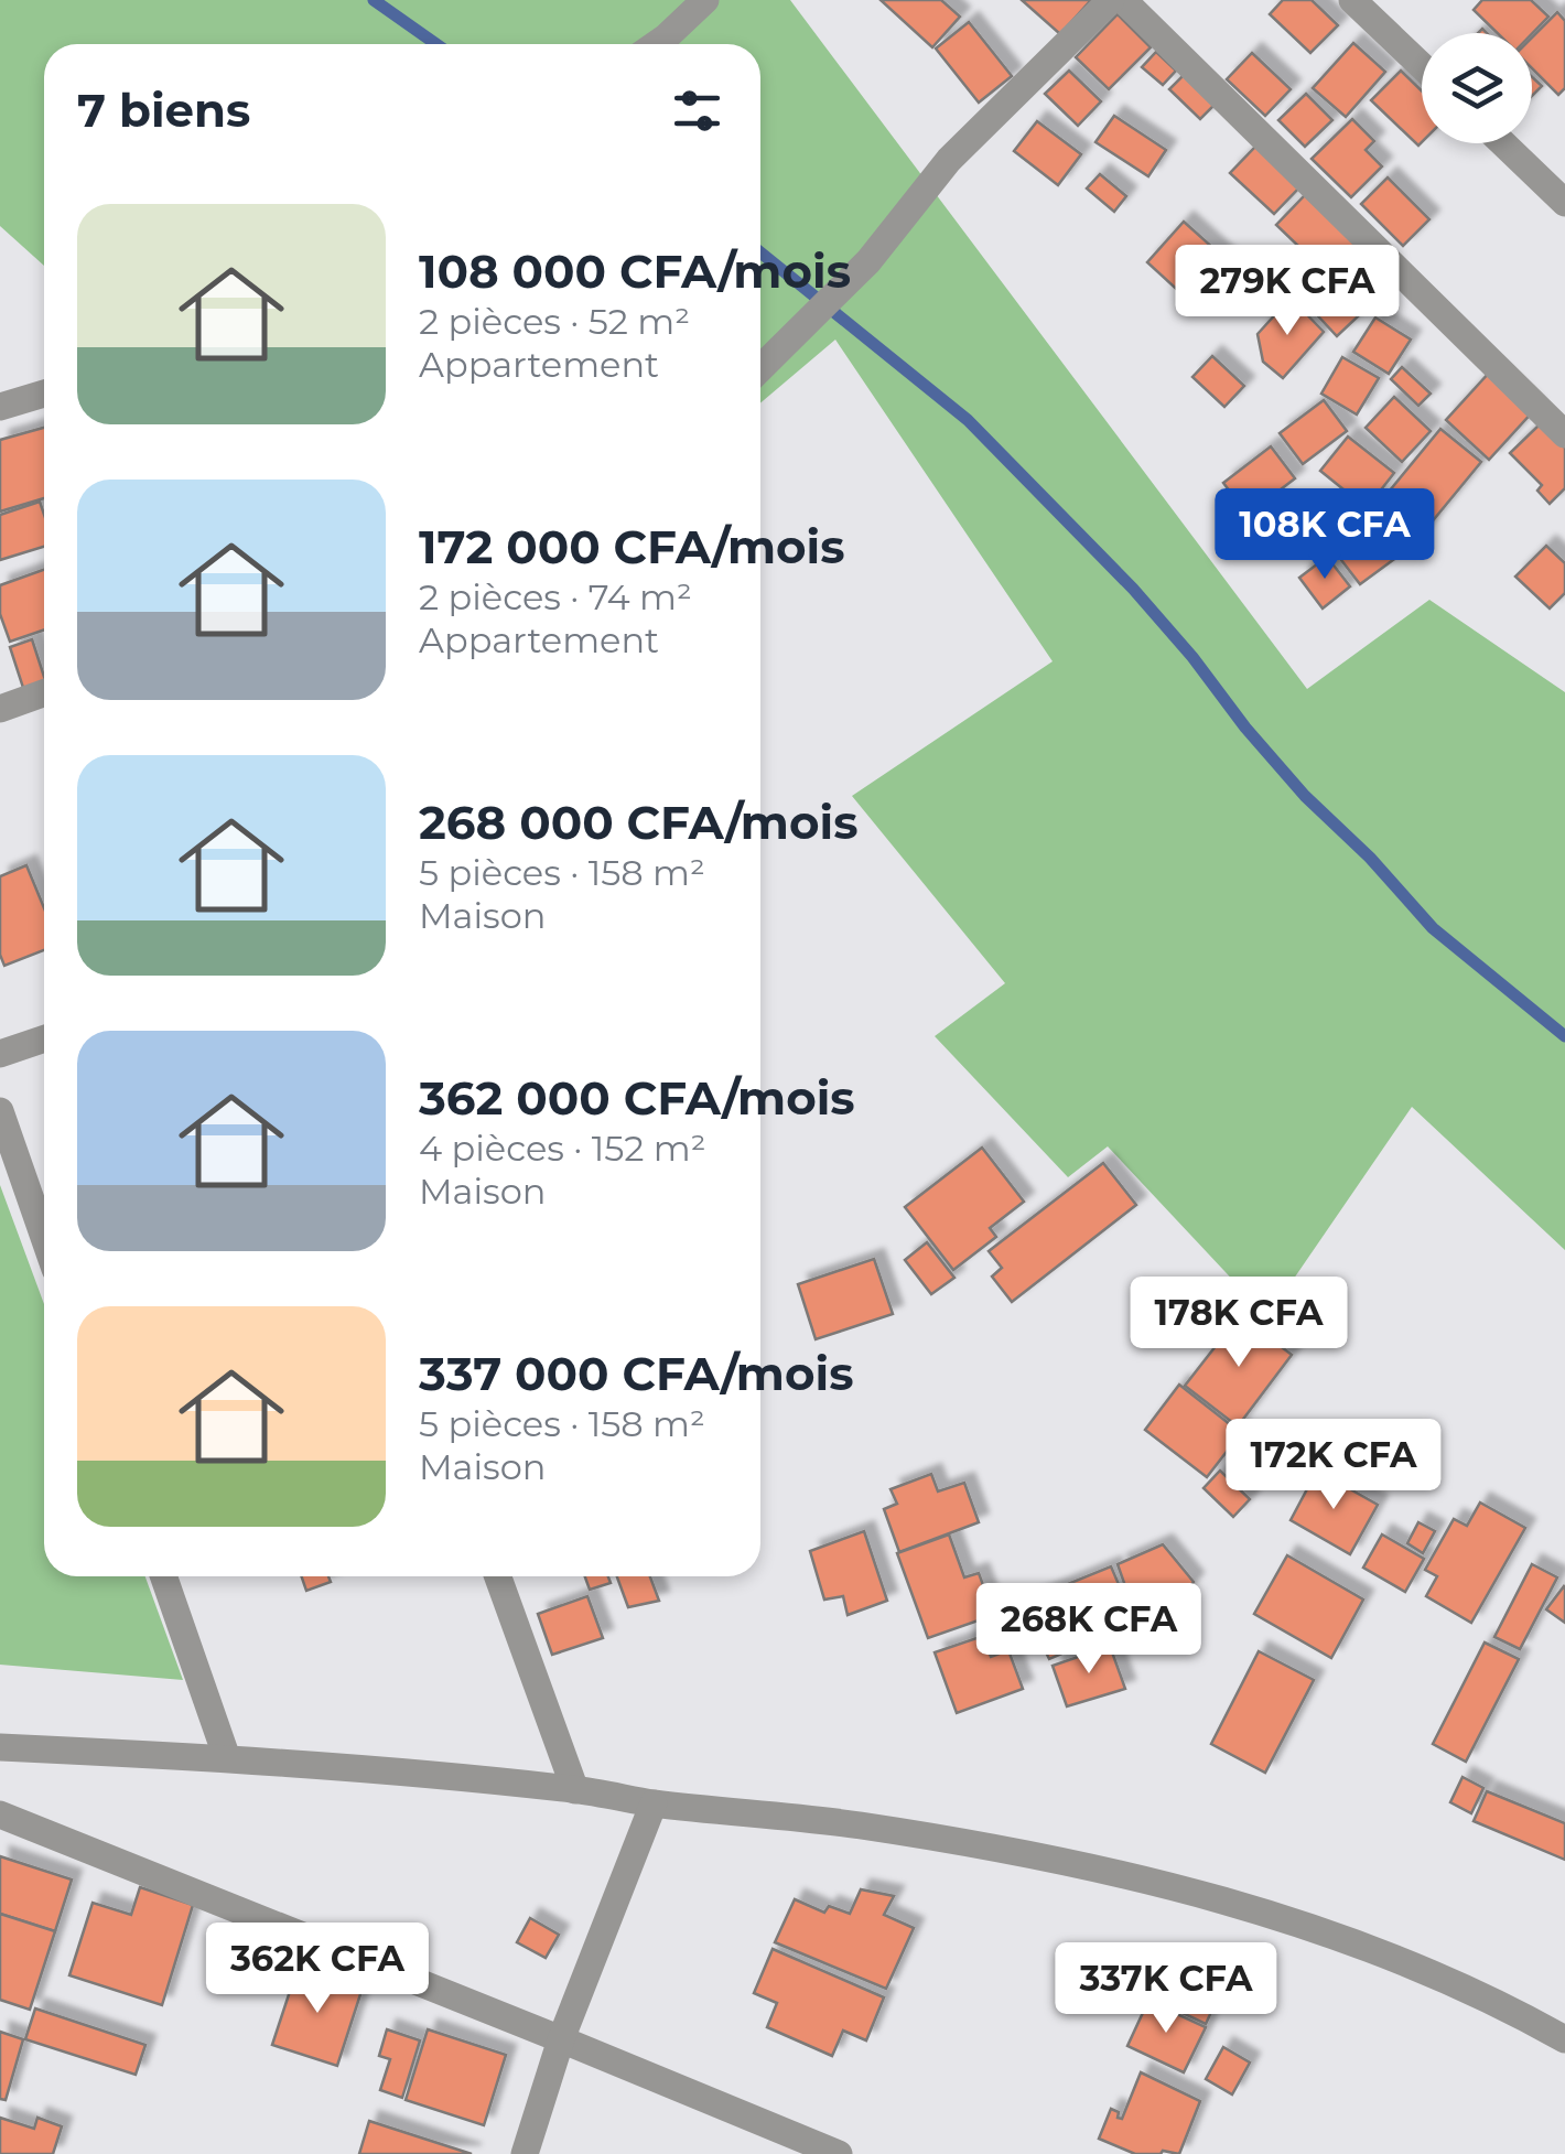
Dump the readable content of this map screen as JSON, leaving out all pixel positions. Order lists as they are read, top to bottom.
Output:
{
  "page": {
    "heading": "7 biens",
    "list": [
      {
        "name": "108 000 CFA/mois",
        "note": "2 pièces · 52 m² · Appartement"
      },
      {
        "name": "172 000 CFA/mois",
        "note": "2 pièces · 74 m² · Appartement"
      },
      {
        "name": "268 000 CFA/mois",
        "note": "5 pièces · 158 m² · Maison"
      },
      {
        "name": "362 000 CFA/mois",
        "note": "4 pièces · 152 m² · Maison"
      },
      {
        "name": "337 000 CFA/mois",
        "note": "5 pièces · 158 m² · Maison"
      }
    ],
    "price": [
      "279K CFA",
      "108K CFA",
      "178K CFA",
      "172K CFA",
      "268K CFA",
      "362K CFA",
      "337K CFA"
    ]
  }
}
